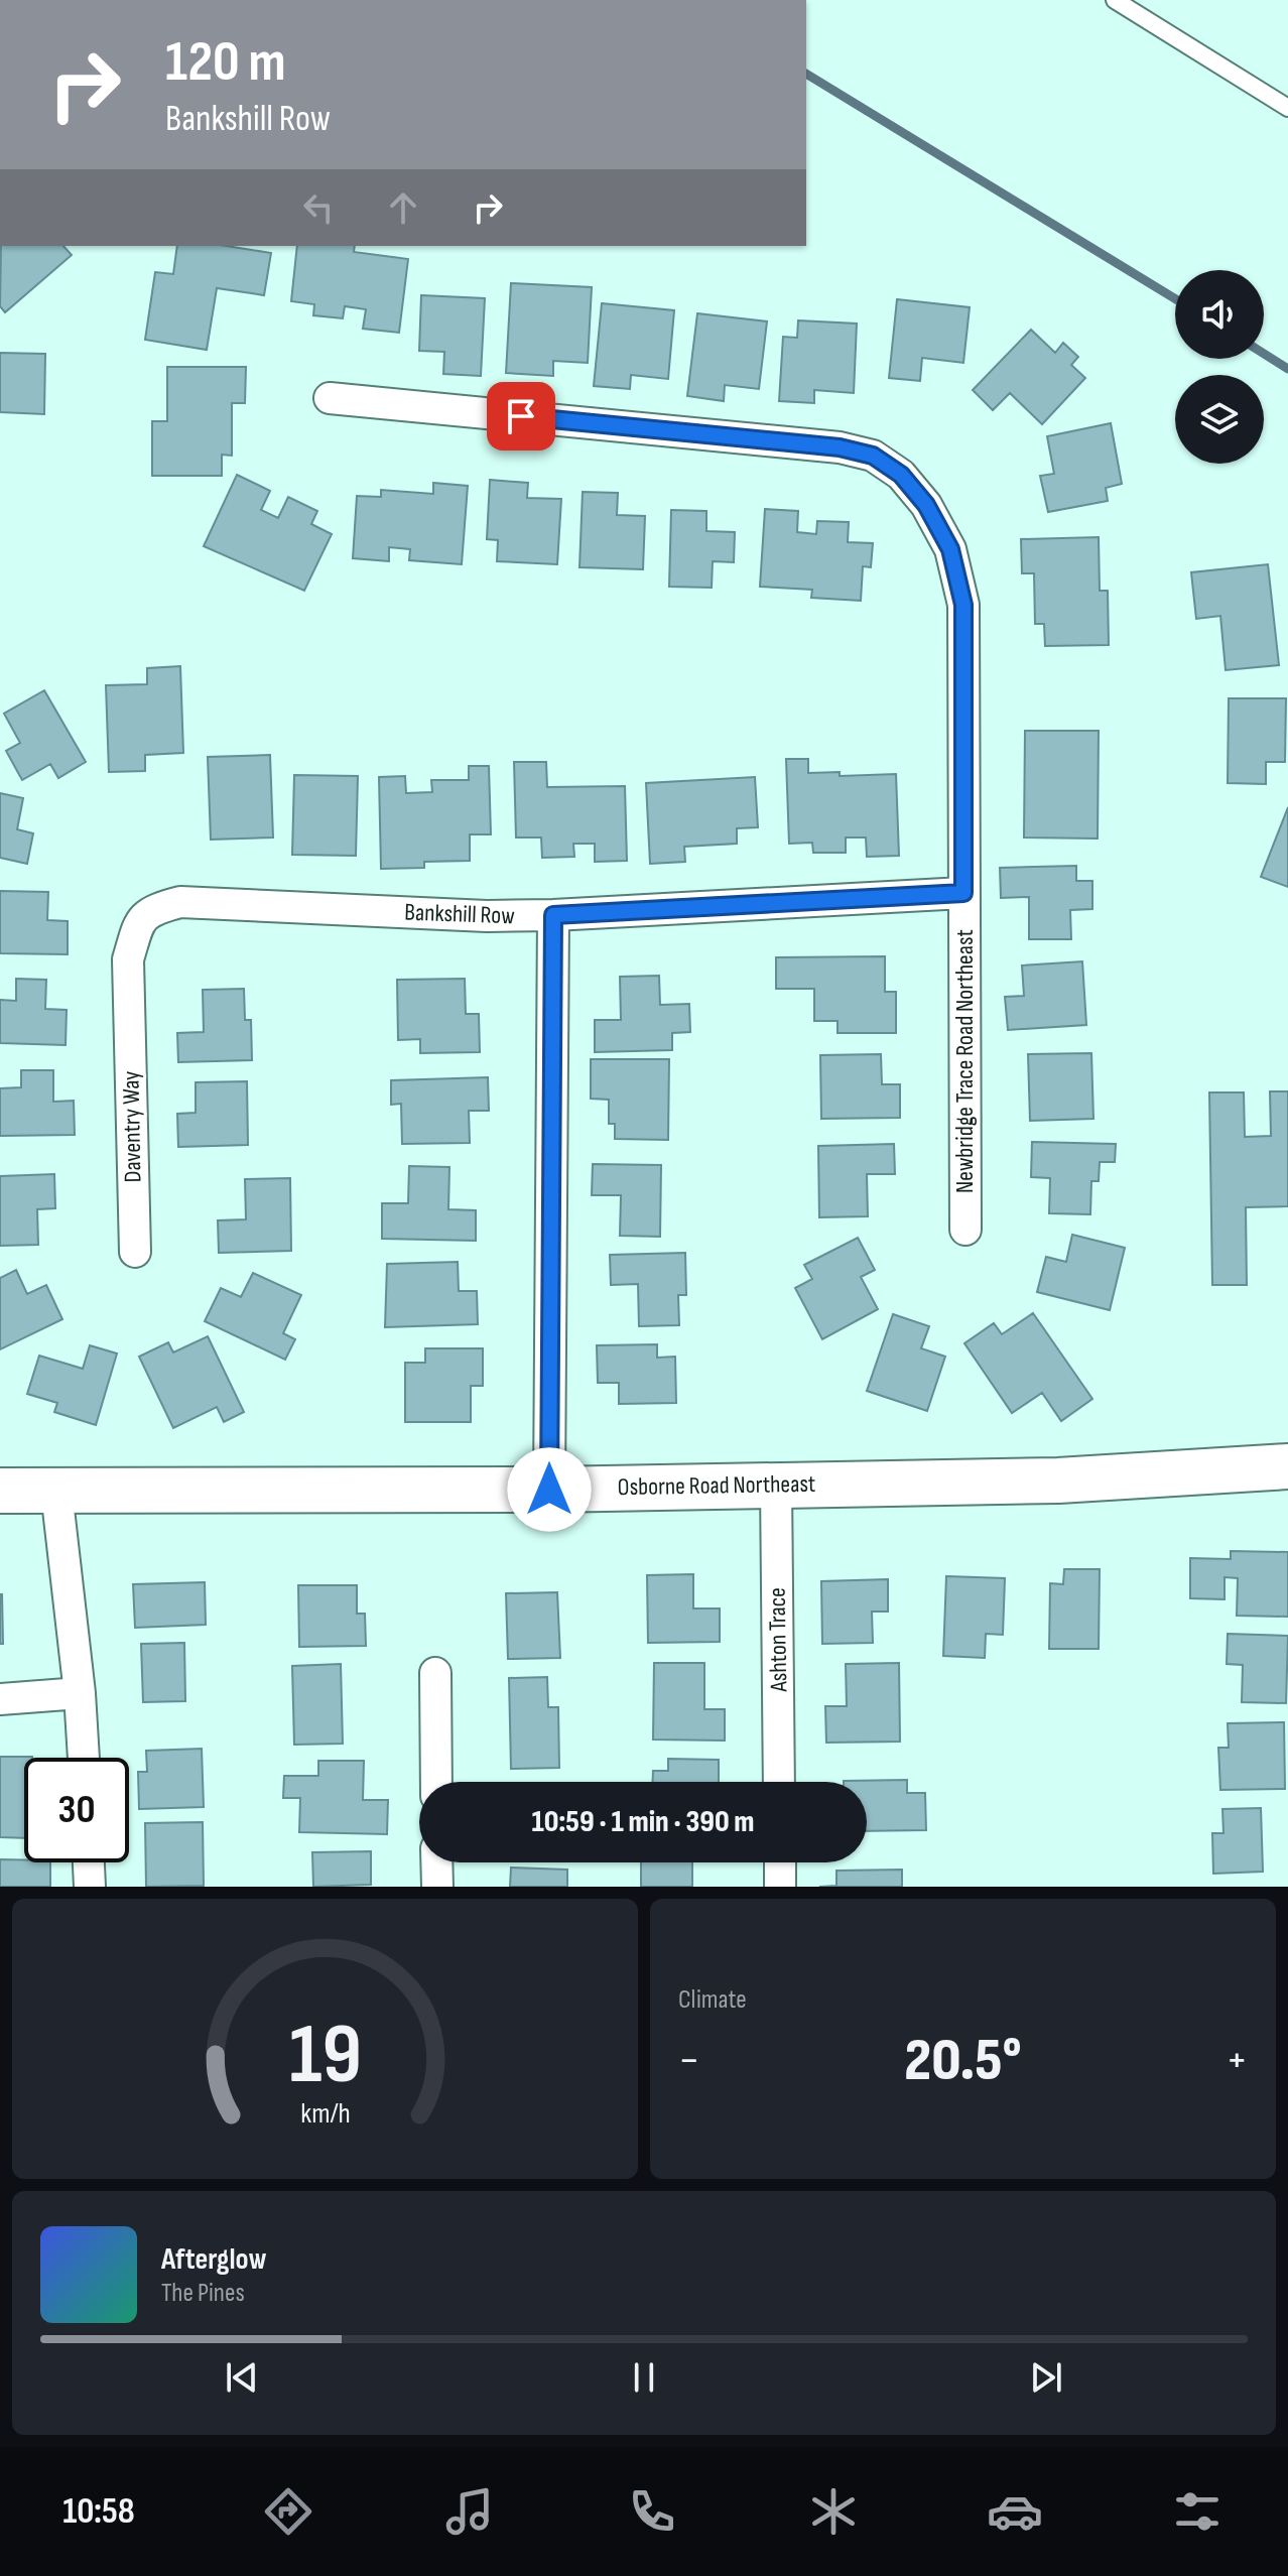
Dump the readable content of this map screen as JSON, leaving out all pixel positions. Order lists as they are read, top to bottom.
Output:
{
  "streets": {
    "street": [
      "Bankshill Row",
      "Newbridge Trace Road Northeast",
      "Daventry Way",
      "Osborne Road Northeast",
      "Ashton Trace"
    ]
  },
  "crossings": [
    ["Bankshill Row", "Newbridge Trace Road Northeast"],
    ["Bankshill Row", "Daventry Way"],
    ["Osborne Road Northeast", "Ashton Trace"]
  ],
  "page": {
    "turn": ["120 m", "Bankshill Row"],
    "limit": "30",
    "trip": "10:59 · 1 min · 390 m",
    "tile": "Climate",
    "heat": ["−", "20.5°", "+"],
    "song": ["Afterglow", "The Pines"],
    "tabs": "10:58",
    "gauge": ["19", "km/h"]
  }
}
